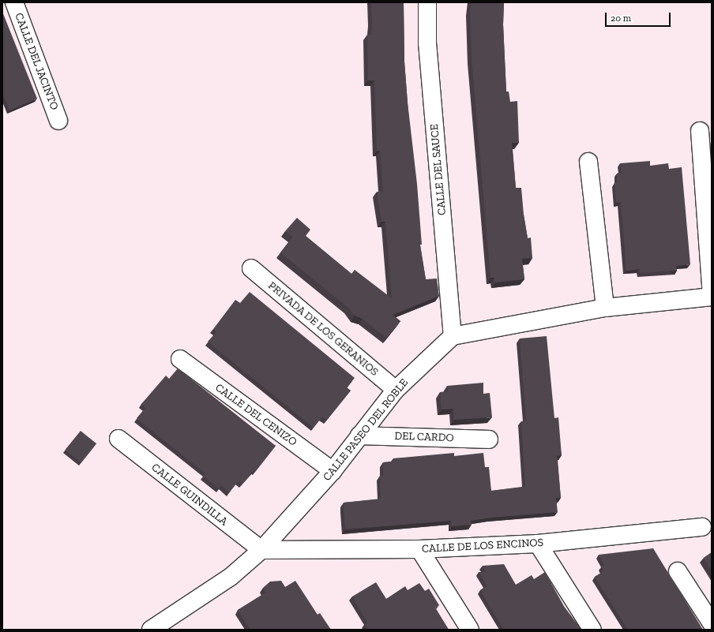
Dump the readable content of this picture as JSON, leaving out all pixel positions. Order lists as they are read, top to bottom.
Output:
{
  "streets": {
    "street": [
      "CALLE DEL JACINTO",
      "CALLE DEL SAUCE",
      "PRIVADA DE LOS GERANIOS",
      "CALLE DEL CENIZO",
      "CALLE PASEO DEL ROBLE",
      "DEL CARDO",
      "CALLE GUINDILLA",
      "CALLE DE LOS ENCINOS"
    ]
  },
  "crossings": [
    ["CALLE DEL SAUCE", "CALLE PASEO DEL ROBLE"],
    ["PRIVADA DE LOS GERANIOS", "CALLE PASEO DEL ROBLE"],
    ["CALLE DEL CENIZO", "CALLE PASEO DEL ROBLE"],
    ["CALLE PASEO DEL ROBLE", "DEL CARDO"],
    ["CALLE PASEO DEL ROBLE", "CALLE GUINDILLA"],
    ["CALLE PASEO DEL ROBLE", "CALLE DE LOS ENCINOS"],
    ["CALLE GUINDILLA", "CALLE DE LOS ENCINOS"]
  ],
  "scale_bar": "20 m"
}
